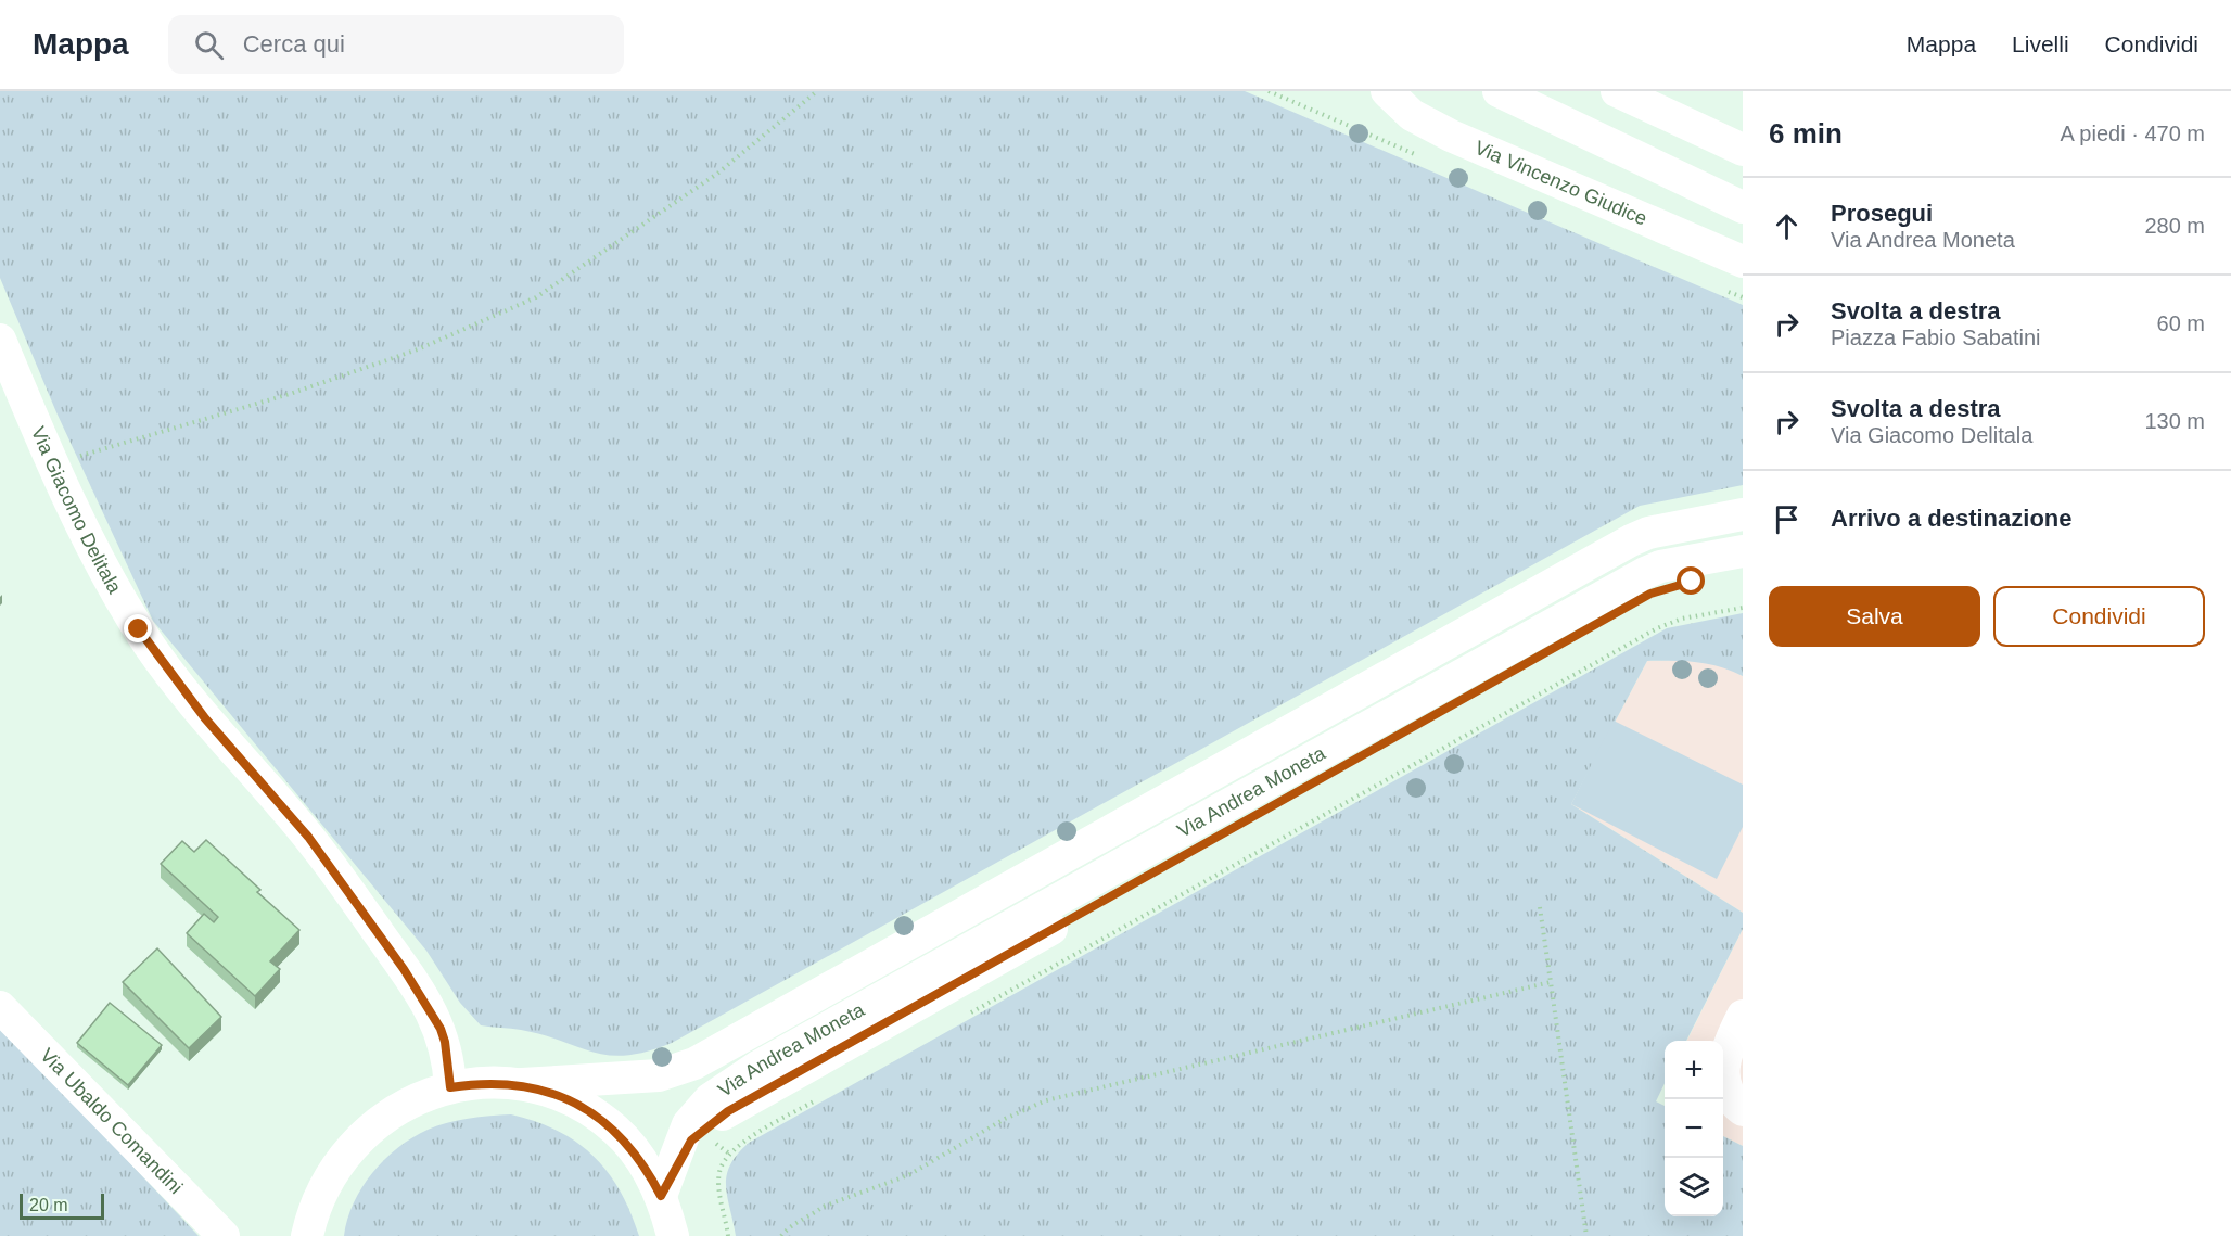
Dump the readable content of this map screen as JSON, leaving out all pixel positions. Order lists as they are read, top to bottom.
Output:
{
  "streets": {
    "street": [
      "Via Vincenzo Giudice",
      "Via Giacomo Delitala",
      "Via Andrea Moneta",
      "Via Ubaldo Comandini"
    ]
  },
  "scale_bar": "20 m",
  "page": {
    "header": "Mappa",
    "search": "Cerca qui",
    "nav": ["Mappa", "Livelli", "Condividi"],
    "heading": ["6 min", "A piedi · 470 m"],
    "list": [
      ["Prosegui", "Via Andrea Moneta", "280 m"],
      ["Svolta a destra", "Piazza Fabio Sabatini", "60 m"],
      ["Svolta a destra", "Via Giacomo Delitala", "130 m"],
      "Arrivo a destinazione"
    ],
    "buttons": ["Salva", "Condividi"],
    "map_buttons": ["+", "−"],
    "scale": "20 m"
  }
}
